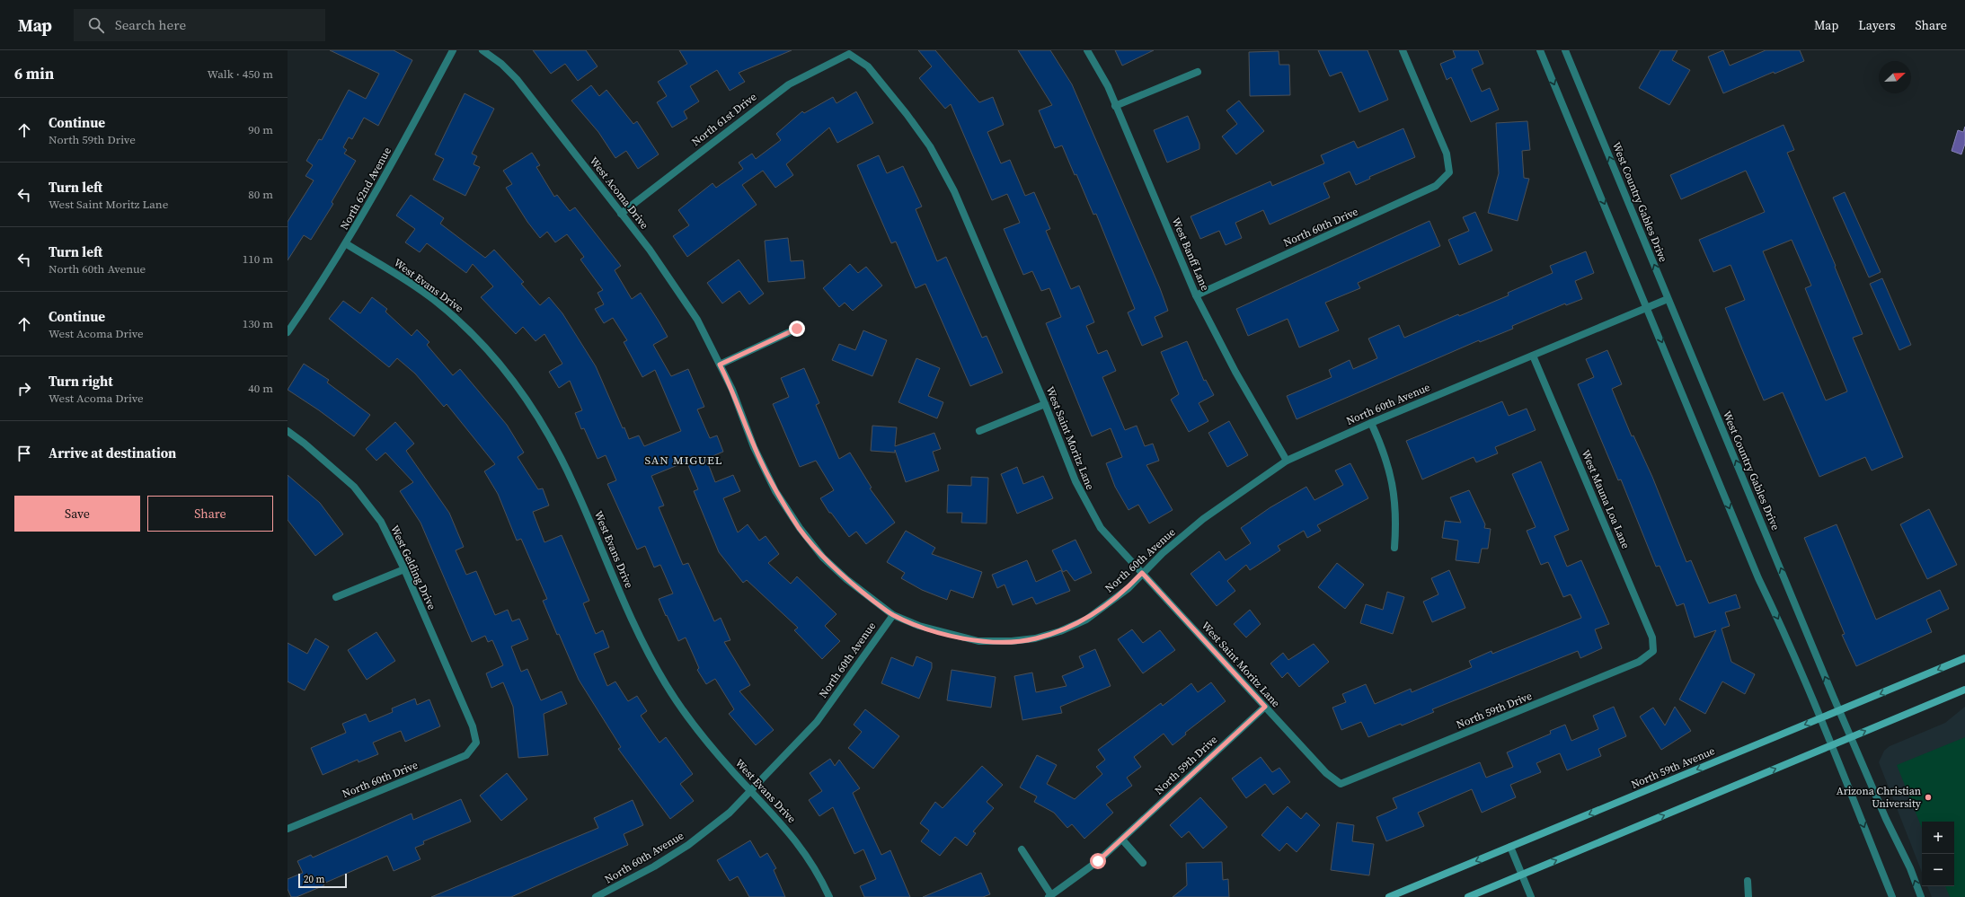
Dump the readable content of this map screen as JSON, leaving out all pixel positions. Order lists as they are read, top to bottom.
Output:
{
  "streets": {
    "main road": ["North 59th Avenue"],
    "street": [
      "North 61st Drive",
      "North 62nd Avenue",
      "West Acoma Drive",
      "West Country Gables Drive",
      "North 60th Drive",
      "West Banff Lane",
      "West Evans Drive",
      "North 60th Avenue",
      "West Saint Moritz Lane",
      "West Mauna Loa Lane",
      "West Gelding Drive",
      "North 59th Drive"
    ]
  },
  "crossings": [
    ["North 61st Drive", "West Acoma Drive"],
    ["North 61st Drive", "West Saint Moritz Lane"],
    ["North 62nd Avenue", "West Evans Drive"],
    ["West Acoma Drive", "North 60th Avenue"],
    ["West Country Gables Drive", "North 60th Avenue"],
    ["West Country Gables Drive", "North 59th Avenue"],
    ["North 60th Drive", "West Banff Lane"],
    ["North 60th Drive", "West Gelding Drive"],
    ["West Banff Lane", "North 60th Avenue"],
    ["West Evans Drive", "North 60th Avenue"],
    ["North 60th Avenue", "West Saint Moritz Lane"],
    ["North 60th Avenue", "West Mauna Loa Lane"],
    ["West Saint Moritz Lane", "North 59th Drive"],
    ["West Mauna Loa Lane", "North 59th Drive"]
  ],
  "districts": ["SAN MIGUEL"],
  "places": ["Arizona Christian University"],
  "scale_bar": "20 m",
  "north": "top right",
  "page": {
    "header": "Map",
    "search": "Search here",
    "nav": ["Map", "Layers", "Share"],
    "heading": ["6 min", "Walk · 450 m"],
    "list": [
      ["Continue", "North 59th Drive", "90 m"],
      ["Turn left", "West Saint Moritz Lane", "80 m"],
      ["Turn left", "North 60th Avenue", "110 m"],
      ["Continue", "West Acoma Drive", "130 m"],
      ["Turn right", "West Acoma Drive", "40 m"],
      "Arrive at destination"
    ],
    "buttons": ["Save", "Share"],
    "map_buttons": ["+", "−"],
    "scale": "20 m"
  }
}
